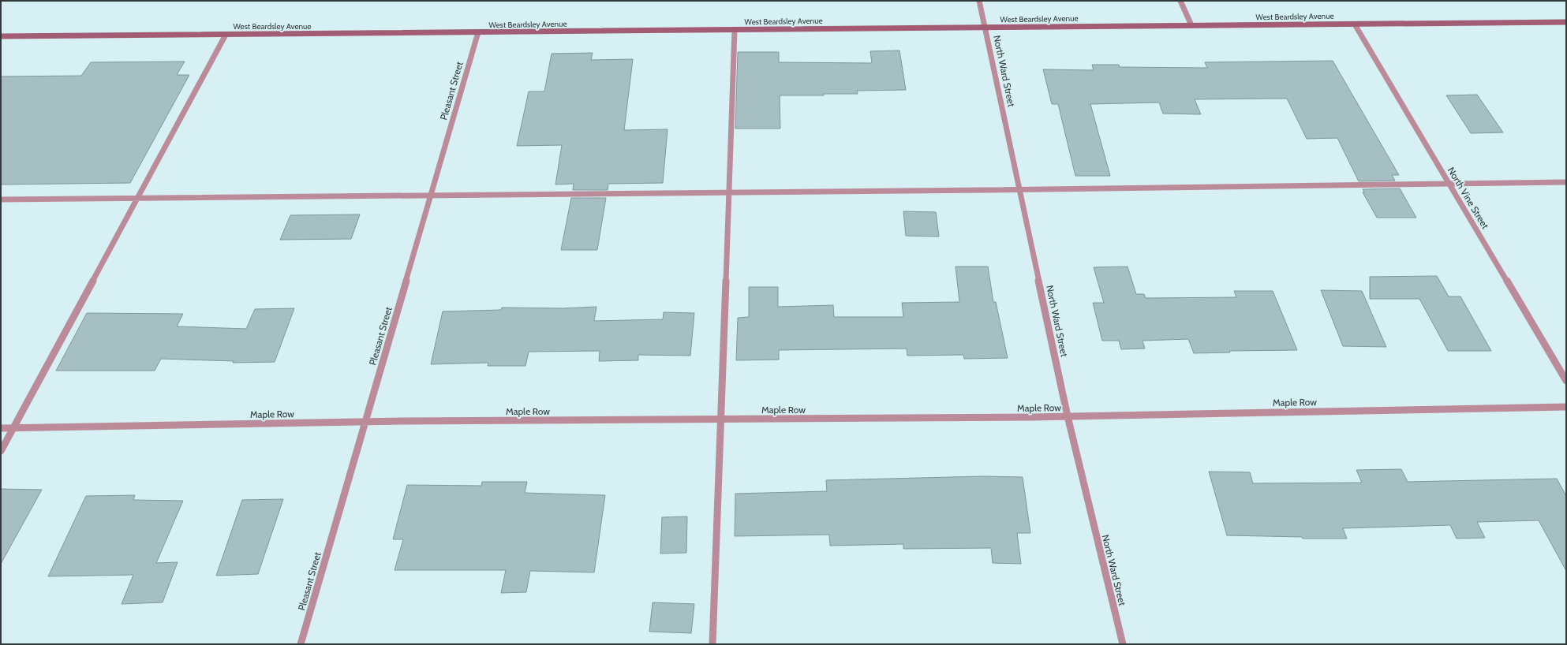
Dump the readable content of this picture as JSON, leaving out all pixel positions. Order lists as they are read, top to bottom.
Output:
{
  "streets": {
    "main road": ["West Beardsley Avenue"],
    "street": [
      "North Ward Street",
      "Pleasant Street",
      "North Vine Street",
      "Maple Row"
    ]
  },
  "crossings": [
    ["West Beardsley Avenue", "North Ward Street"],
    ["West Beardsley Avenue", "Pleasant Street"],
    ["West Beardsley Avenue", "North Vine Street"],
    ["North Ward Street", "Maple Row"],
    ["Pleasant Street", "Maple Row"]
  ]
}
